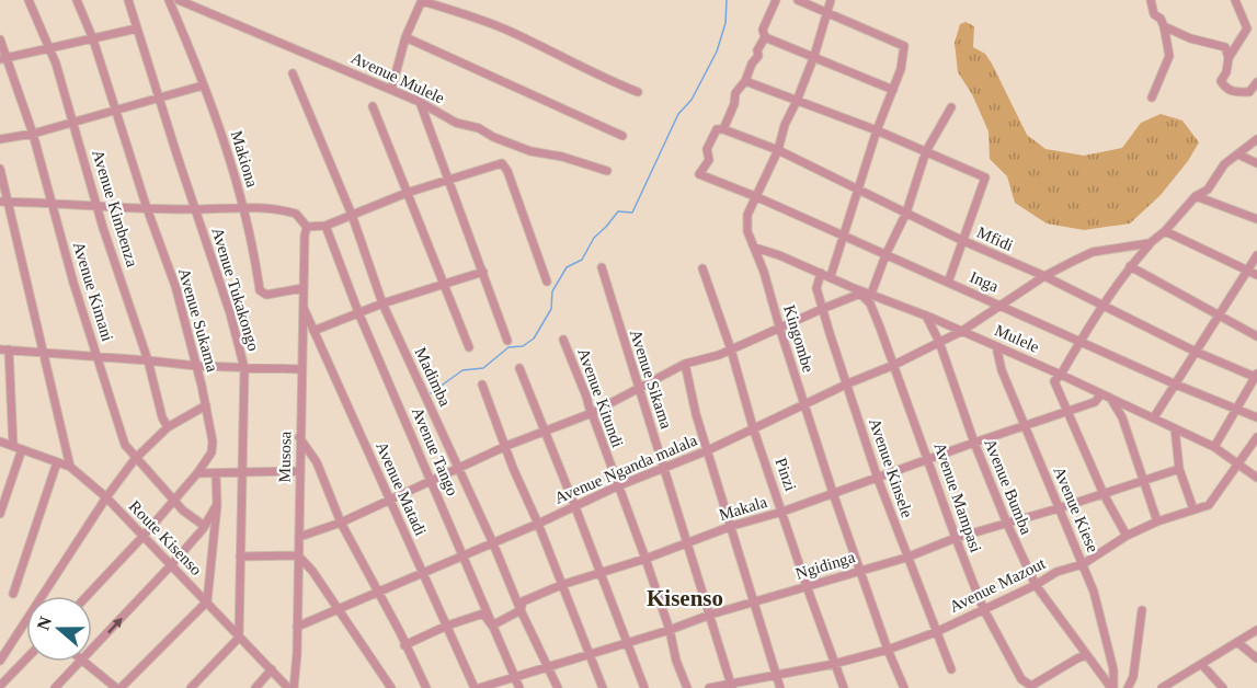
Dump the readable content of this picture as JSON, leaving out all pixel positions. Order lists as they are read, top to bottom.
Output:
{
  "streets": {
    "street": [
      "Avenue Mulele",
      "Makiona",
      "Avenue Kimbenza",
      "Mfidi",
      "Inga",
      "Avenue Tukakongo",
      "Avenue Kimani",
      "Avenue Sukama",
      "Kingombe",
      "Mulele",
      "Madimba",
      "Avenue Sikama",
      "Avenue Kitundi",
      "Avenue Tango",
      "Musosa",
      "Avenue Kinsele",
      "Avenue Nganda malala",
      "Pinzi",
      "Avenue Bumba",
      "Avenue Matadi",
      "Avenue Mampasi",
      "Makala",
      "Avenue Kiese",
      "Route Kisenso",
      "Ngidinga",
      "Avenue Mazout"
    ]
  },
  "crossings": [
    ["Makiona", "Musosa"],
    ["Mfidi", "Inga"],
    ["Mfidi", "Kingombe"],
    ["Mfidi", "Avenue Nganda malala"],
    ["Inga", "Kingombe"],
    ["Inga", "Avenue Nganda malala"],
    ["Avenue Tukakongo", "Route Kisenso"],
    ["Avenue Kimani", "Avenue Sukama"],
    ["Avenue Sukama", "Route Kisenso"],
    ["Kingombe", "Mulele"],
    ["Kingombe", "Avenue Nganda malala"],
    ["Kingombe", "Makala"],
    ["Kingombe", "Ngidinga"],
    ["Kingombe", "Avenue Mazout"],
    ["Mulele", "Avenue Kinsele"],
    ["Mulele", "Avenue Nganda malala"],
    ["Mulele", "Avenue Bumba"],
    ["Mulele", "Avenue Mampasi"],
    ["Mulele", "Makala"],
    ["Mulele", "Avenue Kiese"],
    ["Mulele", "Avenue Mazout"],
    ["Madimba", "Avenue Nganda malala"],
    ["Madimba", "Makala"],
    ["Madimba", "Ngidinga"],
    ["Avenue Sikama", "Avenue Nganda malala"],
    ["Avenue Sikama", "Makala"],
    ["Avenue Sikama", "Ngidinga"],
    ["Avenue Sikama", "Avenue Mazout"],
    ["Avenue Kitundi", "Avenue Nganda malala"],
    ["Avenue Kitundi", "Makala"],
    ["Avenue Kitundi", "Ngidinga"],
    ["Avenue Tango", "Avenue Nganda malala"],
    ["Avenue Tango", "Makala"],
    ["Avenue Tango", "Ngidinga"],
    ["Musosa", "Avenue Nganda malala"],
    ["Musosa", "Avenue Matadi"],
    ["Avenue Kinsele", "Avenue Nganda malala"],
    ["Avenue Kinsele", "Makala"],
    ["Avenue Kinsele", "Ngidinga"],
    ["Avenue Kinsele", "Avenue Mazout"],
    ["Avenue Nganda malala", "Pinzi"],
    ["Avenue Nganda malala", "Avenue Bumba"],
    ["Avenue Nganda malala", "Avenue Matadi"],
    ["Avenue Nganda malala", "Avenue Mampasi"],
    ["Pinzi", "Makala"],
    ["Pinzi", "Ngidinga"],
    ["Pinzi", "Avenue Mazout"],
    ["Avenue Bumba", "Avenue Mampasi"],
    ["Avenue Bumba", "Makala"],
    ["Avenue Bumba", "Avenue Kiese"],
    ["Avenue Bumba", "Ngidinga"],
    ["Avenue Bumba", "Avenue Mazout"],
    ["Avenue Matadi", "Ngidinga"],
    ["Avenue Mampasi", "Makala"],
    ["Avenue Mampasi", "Ngidinga"],
    ["Avenue Mampasi", "Avenue Mazout"],
    ["Makala", "Avenue Kiese"],
    ["Avenue Kiese", "Ngidinga"],
    ["Avenue Kiese", "Avenue Mazout"]
  ],
  "districts": ["Kisenso"],
  "north": "left"
}
